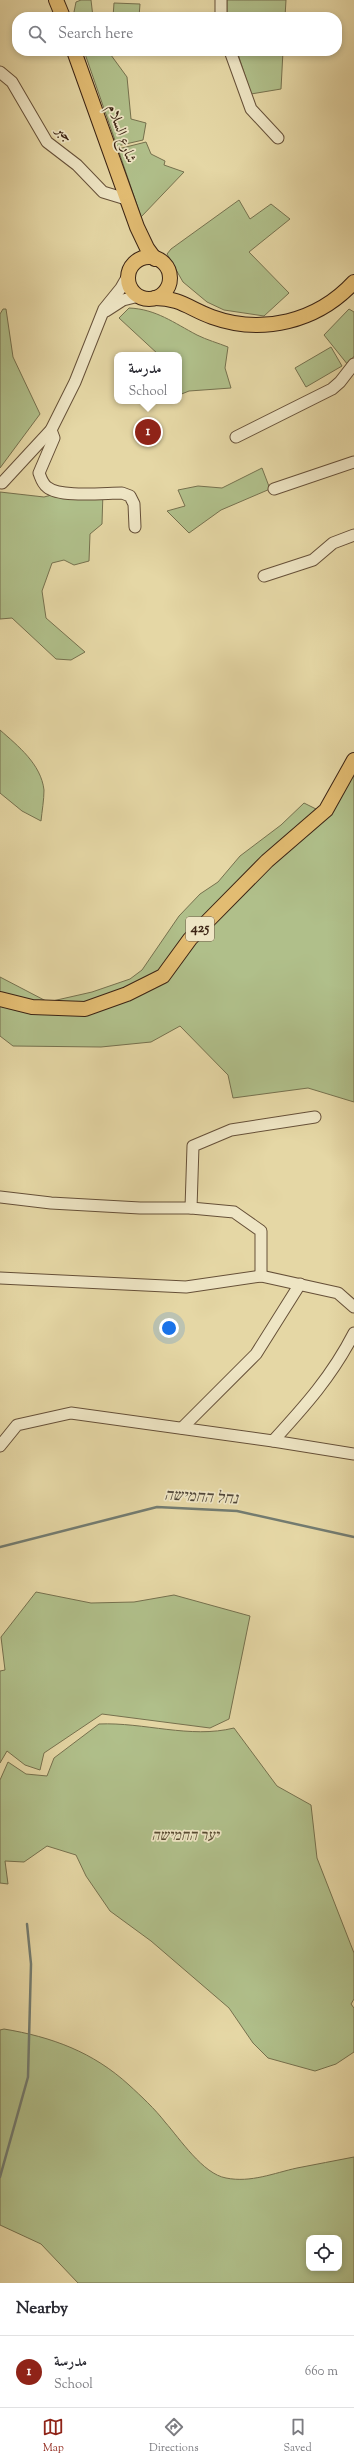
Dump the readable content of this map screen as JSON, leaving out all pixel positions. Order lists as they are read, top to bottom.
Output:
{
  "streets": {
    "main road": ["شارع السلام", "425"],
    "street": ["جبر"]
  },
  "crossings": [
    ["جبر", "شارع السلام"]
  ],
  "water": ["נחל החמישה"],
  "parks": ["יער החמישה"],
  "page": {
    "search": "Search here",
    "popup": ["مدرسة", "School"],
    "pins": "1",
    "heading": "Nearby",
    "list": [
      {
        "mark": "1",
        "name": "مدرسة",
        "note": "School",
        "value": "660 m"
      }
    ],
    "nav": ["Map", "Directions", "Saved"]
  }
}
